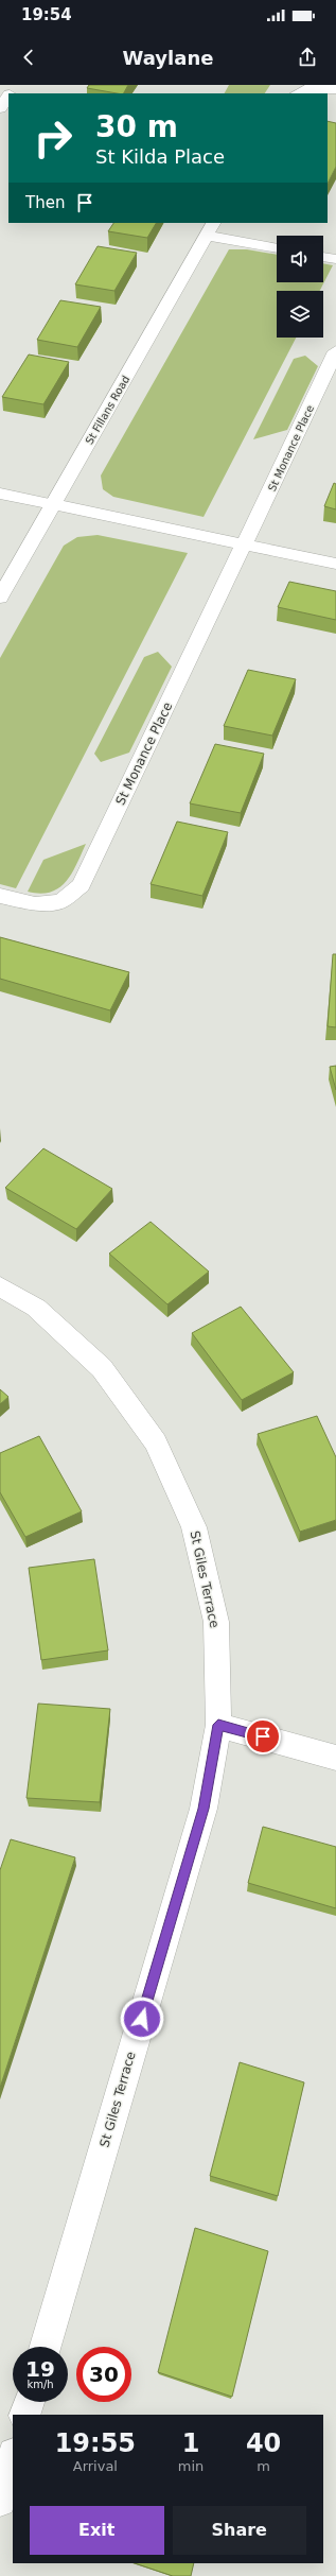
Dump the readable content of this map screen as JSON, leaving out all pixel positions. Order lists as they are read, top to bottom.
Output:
{
  "streets": {
    "street": ["St Fillans Road", "St Monance Place", "St Giles Terrace"]
  },
  "page": {
    "status": "19:54",
    "header": "Waylane",
    "turn": ["30 m", "St Kilda Place"],
    "then": "Then",
    "speed": "19 km/h",
    "limit": "30",
    "eta": [
      "19:55",
      "Arrival",
      "1",
      "min",
      "40",
      "m"
    ],
    "buttons": ["Exit", "Share"]
  }
}
